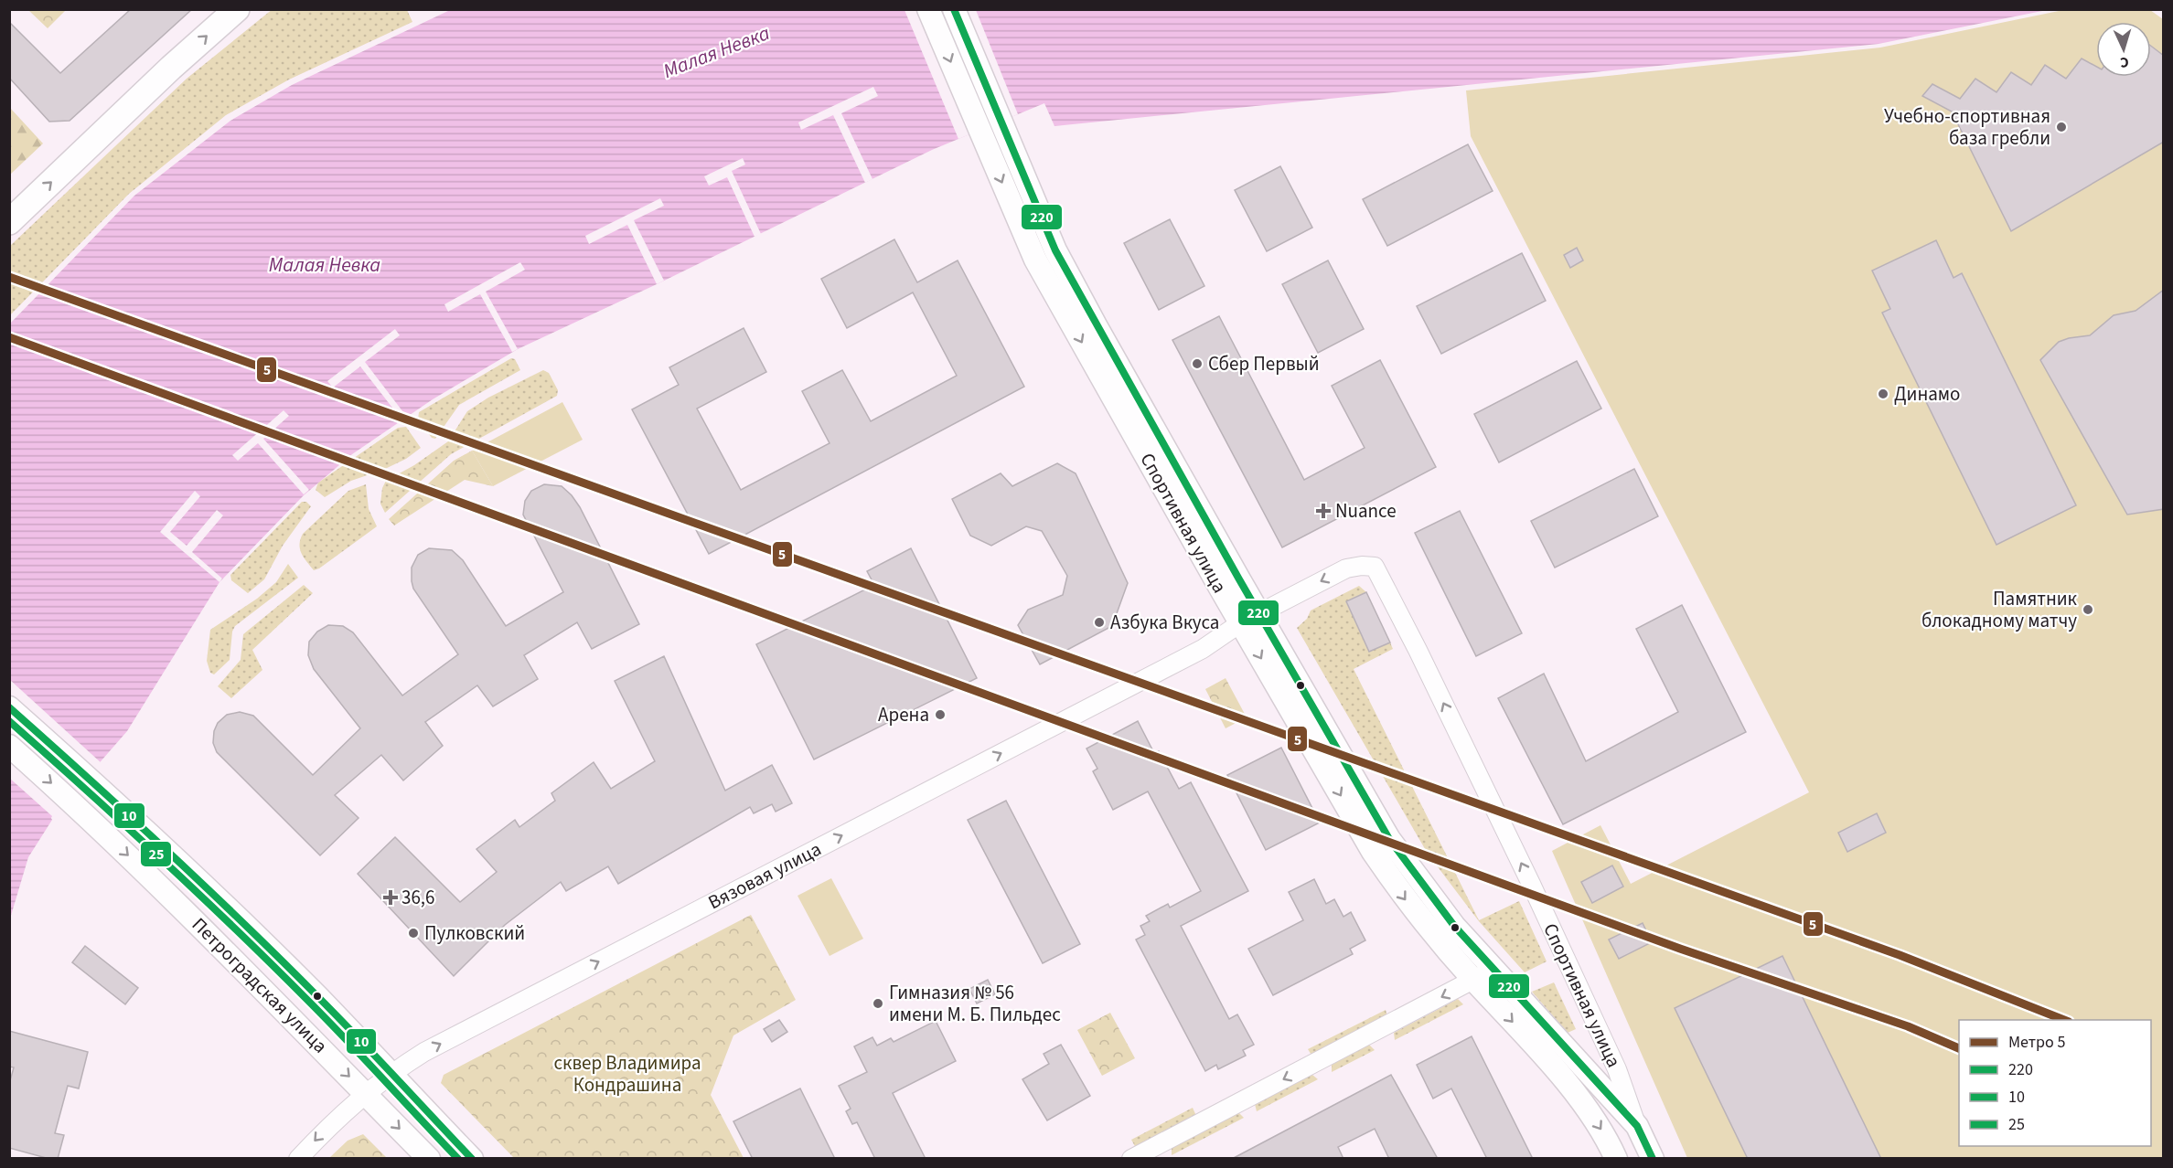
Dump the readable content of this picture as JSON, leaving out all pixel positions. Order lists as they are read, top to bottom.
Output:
{
  "streets": {
    "street": ["Спортивная улица", "Вязовая улица", "Петроградская улица"]
  },
  "crossings": [
    ["Спортивная улица", "Вязовая улица"],
    ["Вязовая улица", "Петроградская улица"]
  ],
  "one_way": ["Вязовая улица"],
  "water": ["Малая Невка"],
  "parks": ["сквер Владимира Кондрашина"],
  "places": {
    "other": [
      "Учебно-спортивная база гребли",
      "Сбер Первый",
      "Динамо",
      "Памятник блокадному матчу",
      "Азбука Вкуса",
      "Арена",
      "Пулковский",
      "Гимназия № 56 имени М. Б. Пильдес"
    ],
    "health": ["Nuance", "36,6"]
  },
  "lines": [
    "transit line 220",
    "metro line 5",
    "transit line 10",
    "transit line 25"
  ],
  "legend": [
    "Метро 5",
    "220",
    "10",
    "25"
  ],
  "north": "bottom"
}
